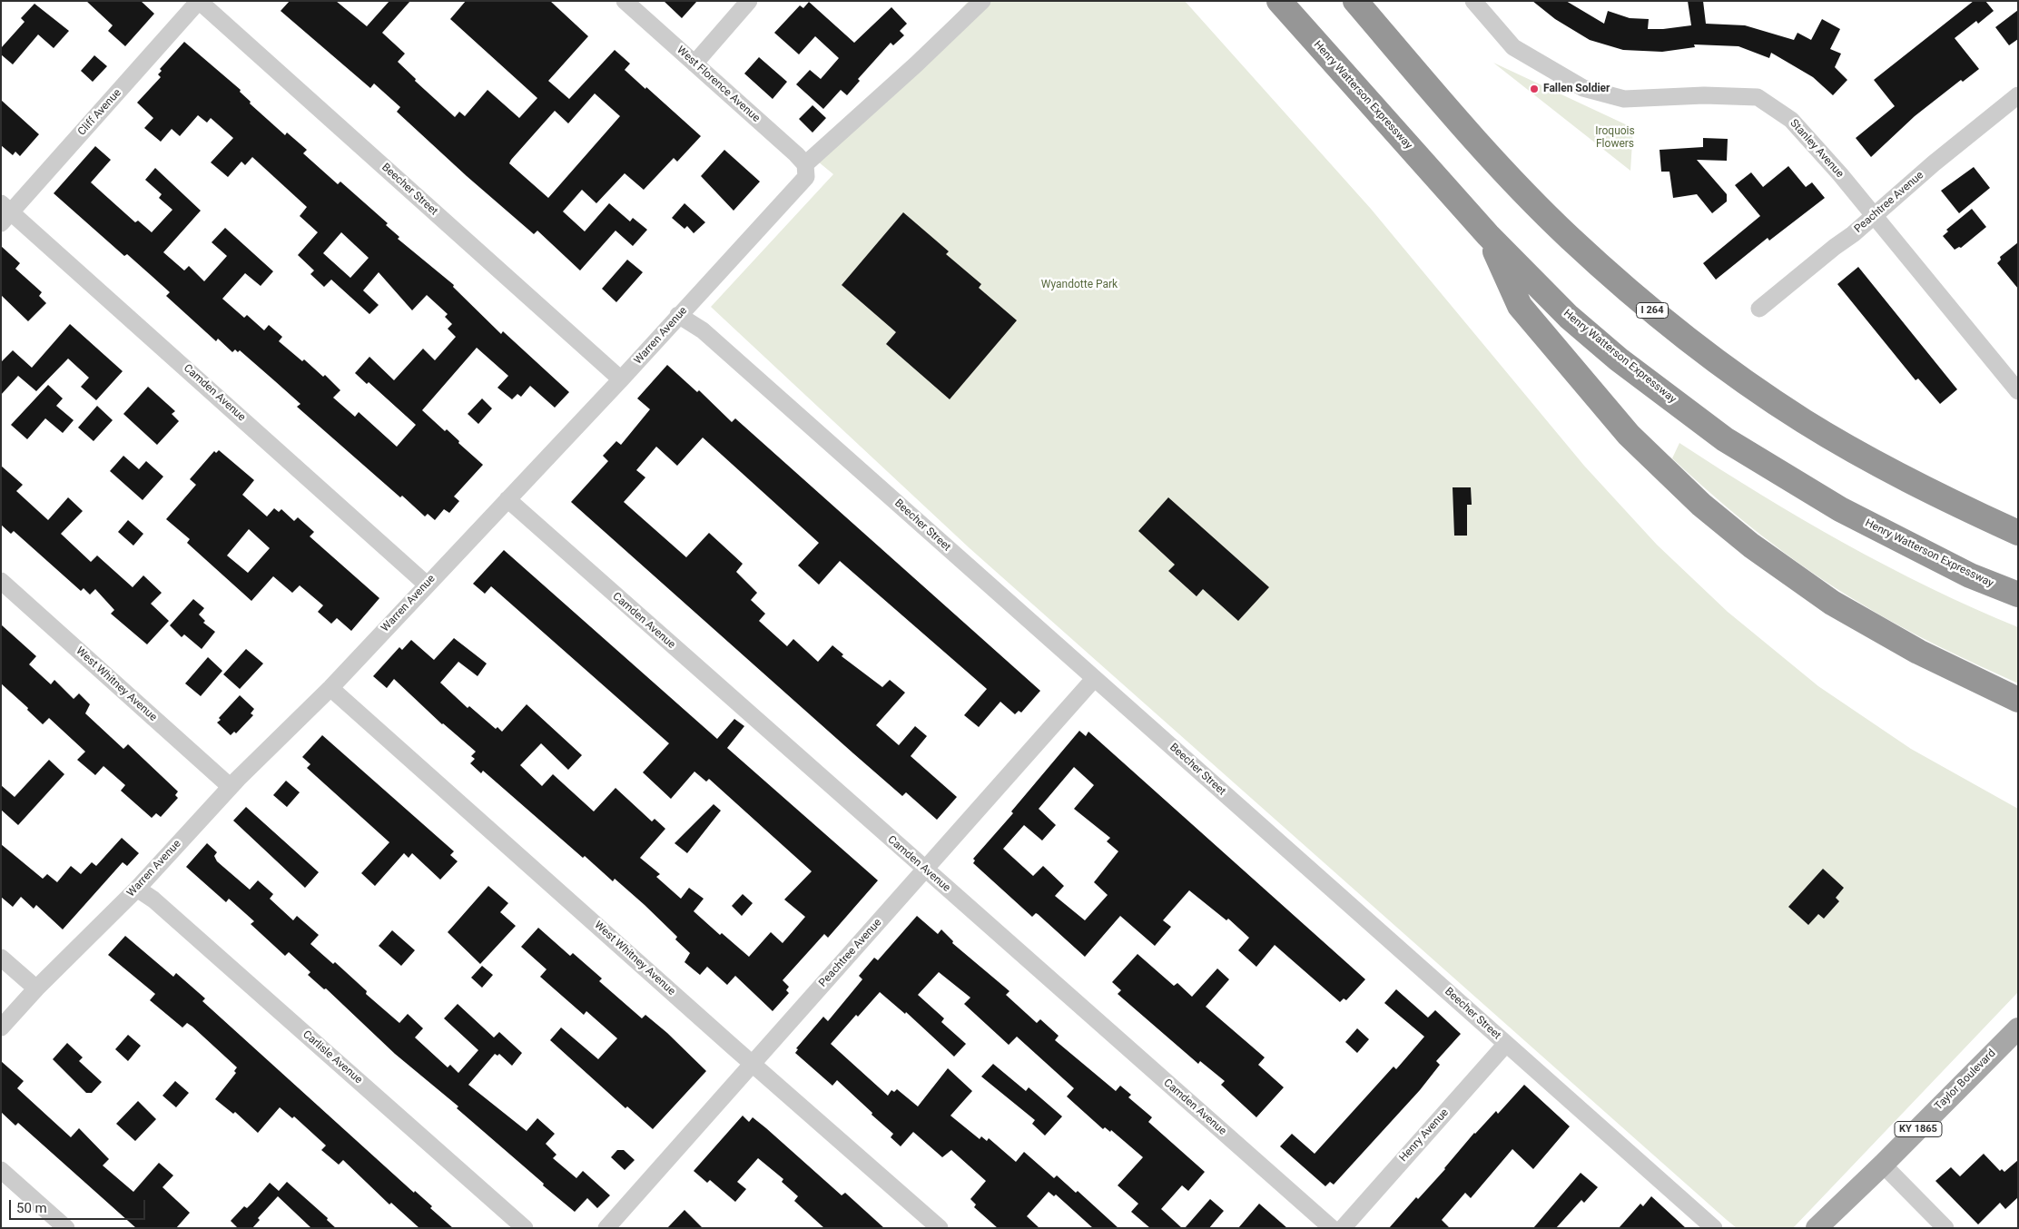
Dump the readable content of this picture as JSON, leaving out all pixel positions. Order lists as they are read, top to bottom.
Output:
{
  "streets": {
    "highway": ["Henry Watterson Expressway", "I 264"],
    "main road": ["Taylor Boulevard", "KY 1865"],
    "street": [
      "West Florence Avenue",
      "Cliff Avenue",
      "Stanley Avenue",
      "Beecher Street",
      "Peachtree Avenue",
      "Warren Avenue",
      "Camden Avenue",
      "West Whitney Avenue",
      "Carlisle Avenue",
      "Henry Avenue"
    ]
  },
  "crossings": [
    ["West Florence Avenue", "Warren Avenue"],
    ["Cliff Avenue", "Beecher Street"],
    ["Cliff Avenue", "Camden Avenue"],
    ["Stanley Avenue", "Peachtree Avenue"],
    ["Beecher Street", "Peachtree Avenue"],
    ["Beecher Street", "Warren Avenue"],
    ["Beecher Street", "Henry Avenue"],
    ["Peachtree Avenue", "Camden Avenue"],
    ["Peachtree Avenue", "West Whitney Avenue"],
    ["Warren Avenue", "Camden Avenue"],
    ["Warren Avenue", "West Whitney Avenue"],
    ["Warren Avenue", "Carlisle Avenue"]
  ],
  "parks": ["Iroquois Flowers", "Wyandotte Park"],
  "places": ["Fallen Soldier"],
  "scale_bar": "50 m"
}
